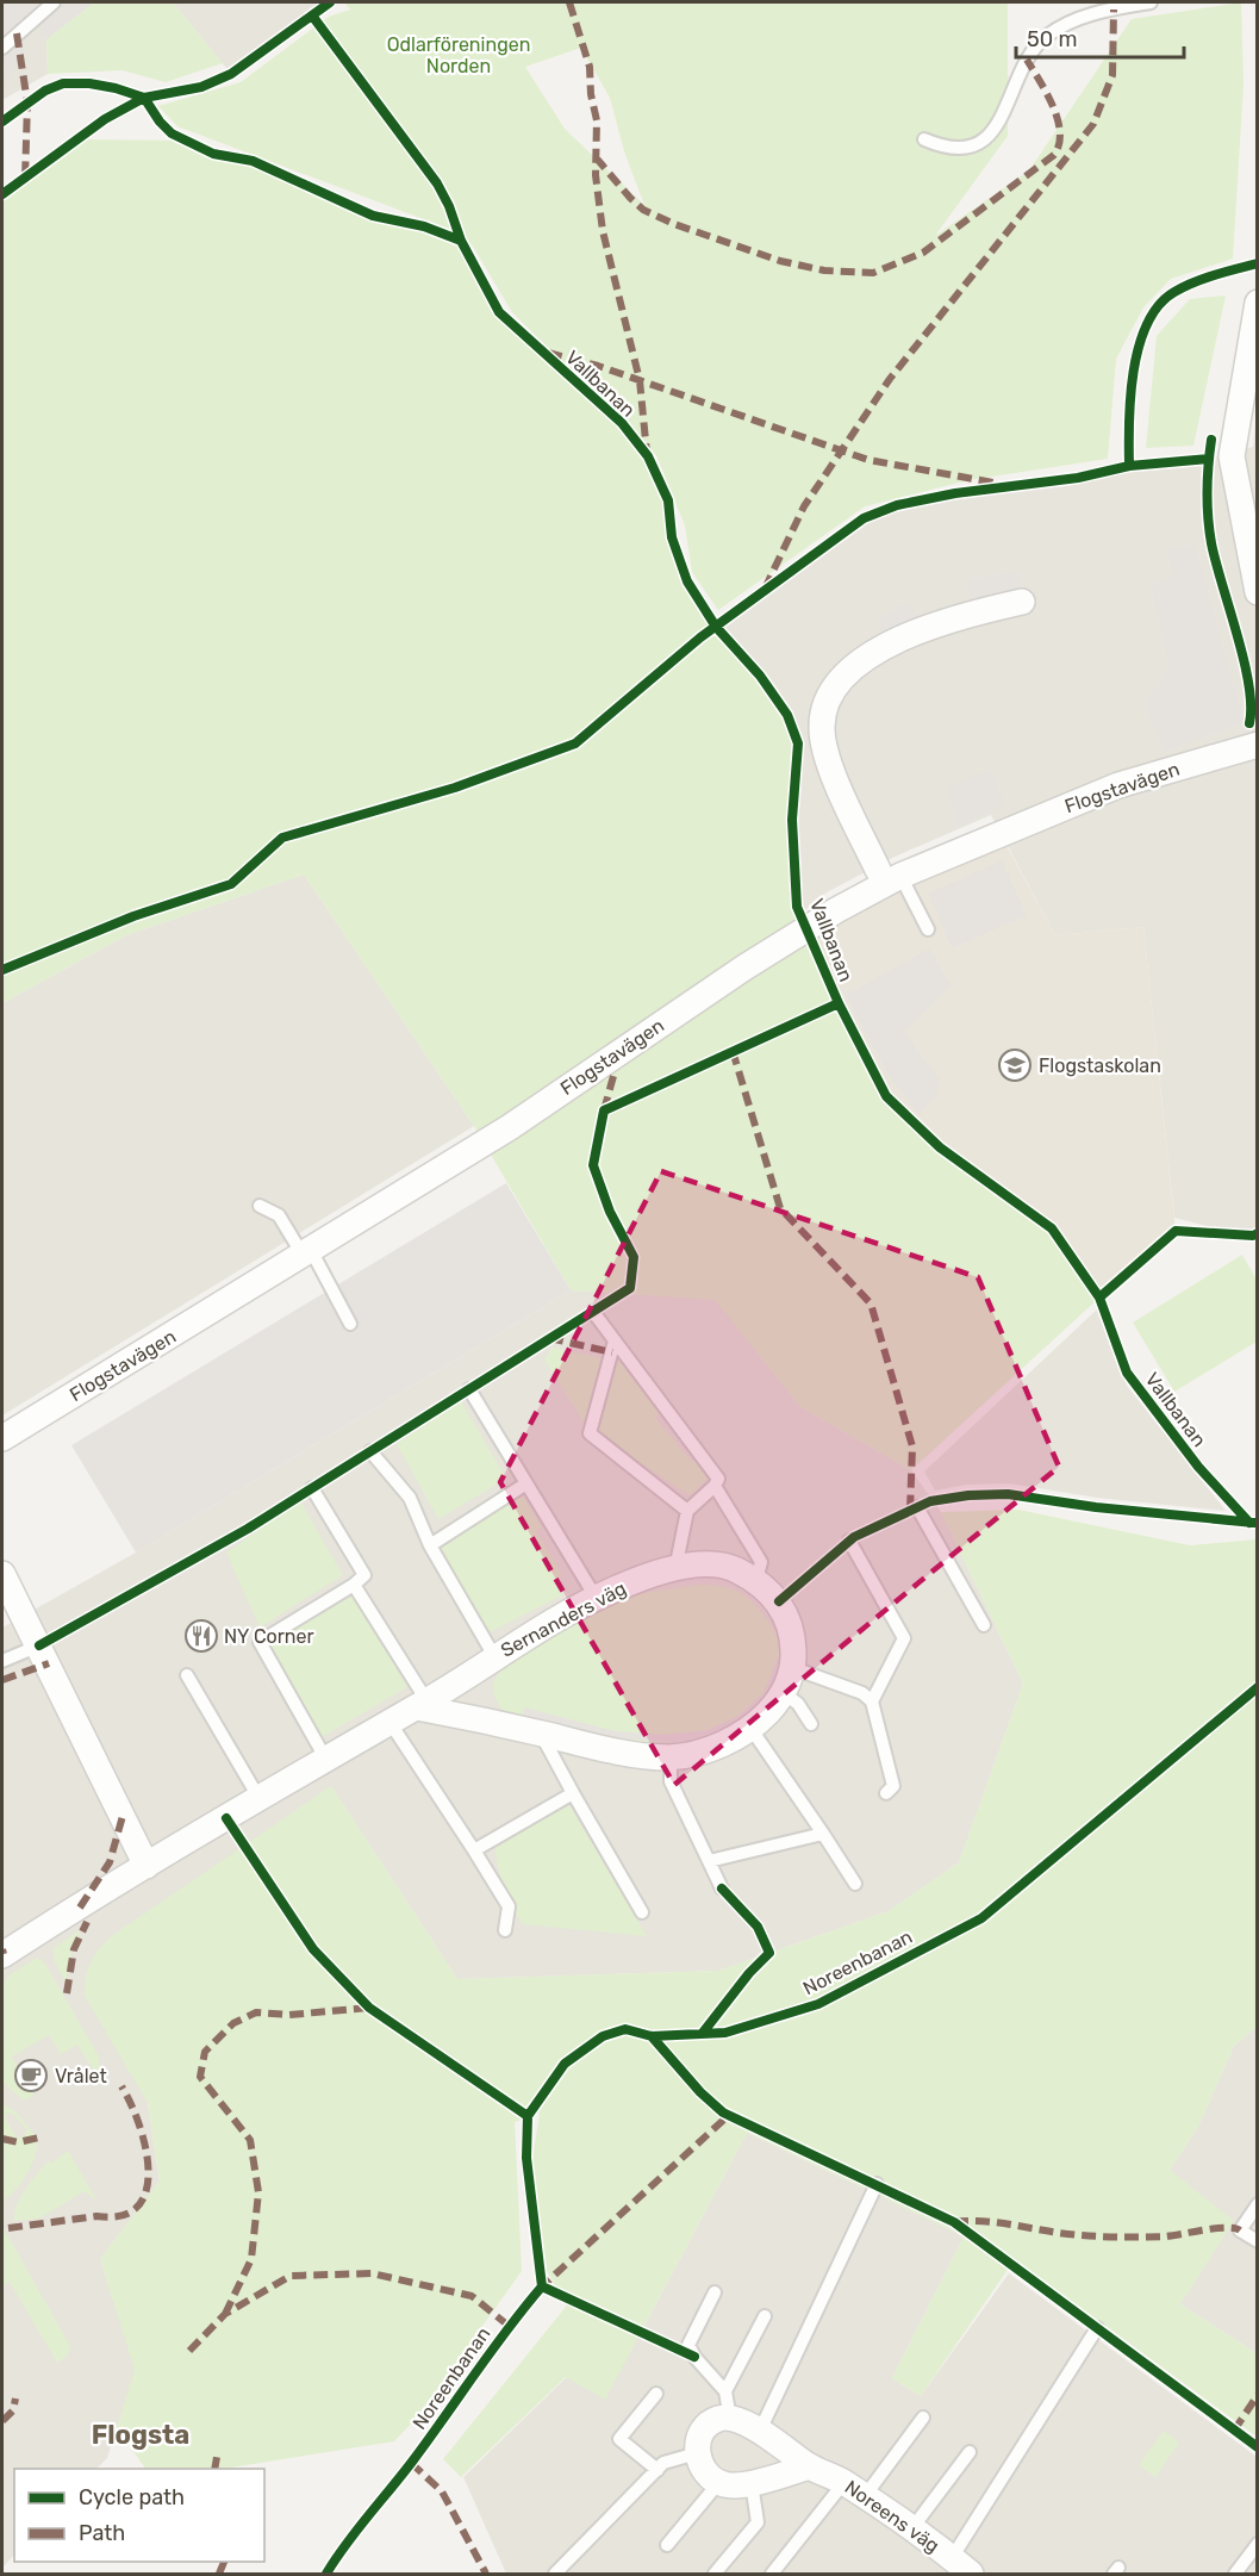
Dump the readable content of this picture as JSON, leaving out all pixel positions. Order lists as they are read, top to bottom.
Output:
{
  "streets": {
    "street": ["Flogstavägen", "Sernanders väg", "Noreens väg"],
    "cycle path": ["Vallbanan", "Noreenbanan"]
  },
  "districts": ["Flogsta"],
  "parks": ["Odlarföreningen Norden"],
  "places": {
    "school or university": ["Flogstaskolan"],
    "restaurant": ["NY Corner"],
    "cafe": ["Vrålet"]
  },
  "legend": ["Cycle path", "Path"],
  "scale_bar": "50 m"
}
